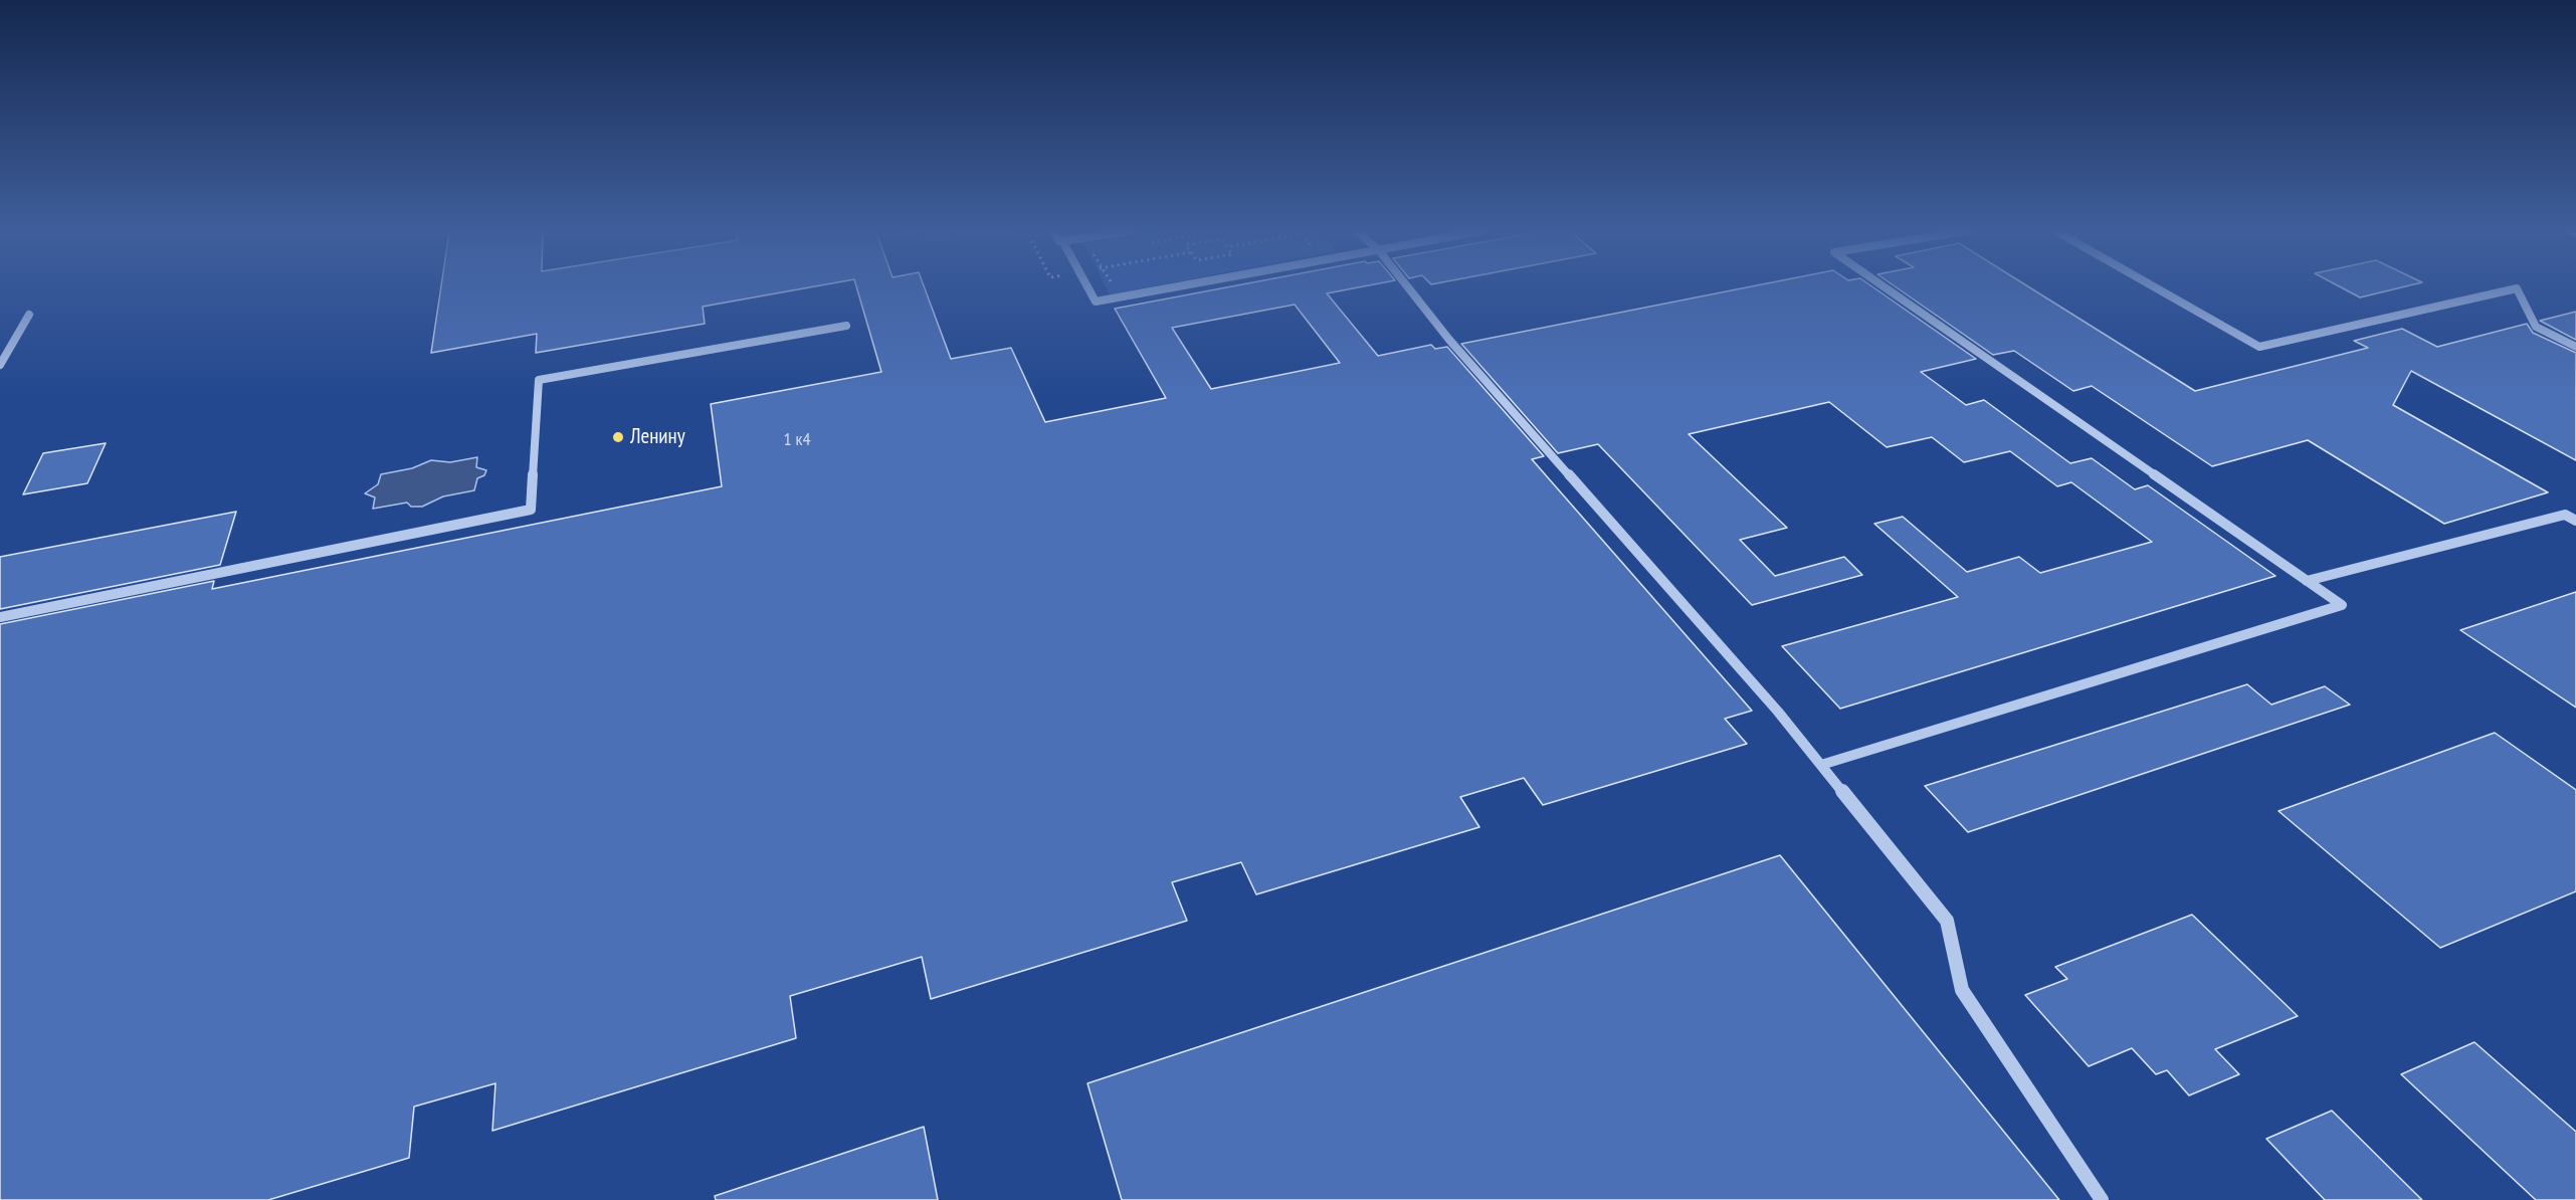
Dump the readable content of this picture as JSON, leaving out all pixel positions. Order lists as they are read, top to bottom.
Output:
{
  "places": ["Ленину"],
  "house_numbers": ["1 к4"]
}
